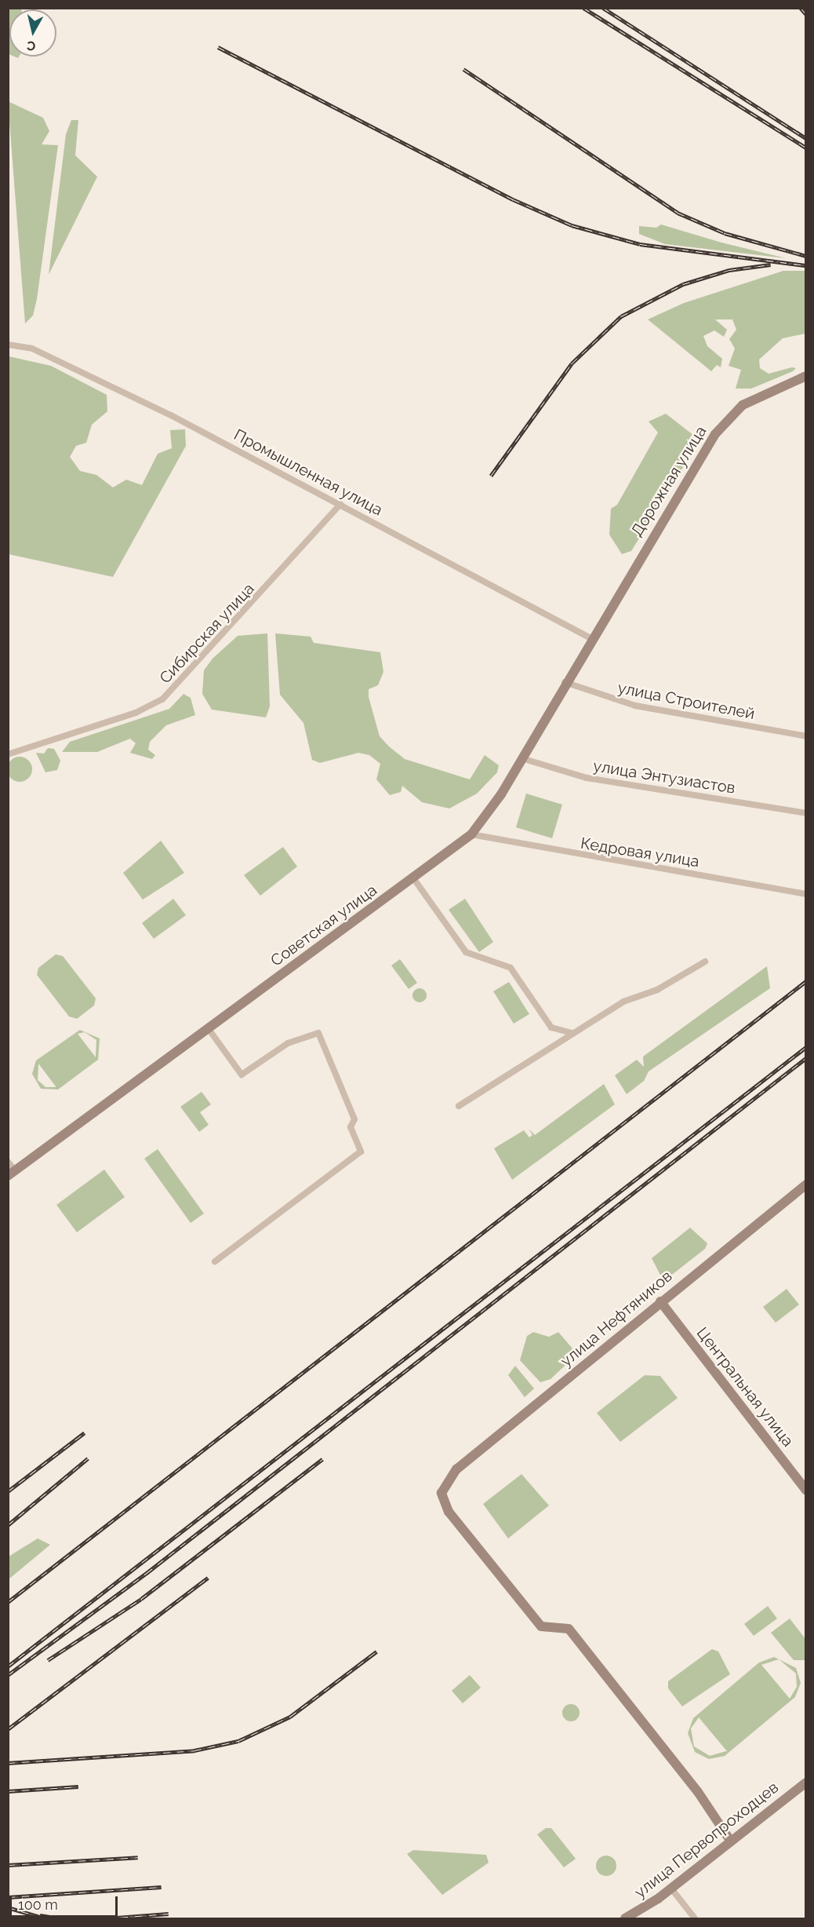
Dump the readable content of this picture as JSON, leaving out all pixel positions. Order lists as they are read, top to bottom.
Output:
{
  "streets": {
    "street": [
      "Промышленная улица",
      "Дорожная улица",
      "Сибирская улица",
      "улица Строителей",
      "улица Энтузиастов",
      "Кедровая улица",
      "Советская улица",
      "улица Нефтяников",
      "Центральная улица",
      "улица Первопроходцев"
    ]
  },
  "crossings": [
    ["Промышленная улица", "Дорожная улица"],
    ["Промышленная улица", "Сибирская улица"],
    ["Промышленная улица", "Советская улица"],
    ["Дорожная улица", "Советская улица"],
    ["улица Строителей", "Советская улица"],
    ["улица Энтузиастов", "Советская улица"],
    ["Кедровая улица", "Советская улица"],
    ["улица Нефтяников", "Центральная улица"],
    ["улица Нефтяников", "улица Первопроходцев"]
  ],
  "scale_bar": "100 m",
  "north": "bottom"
}
